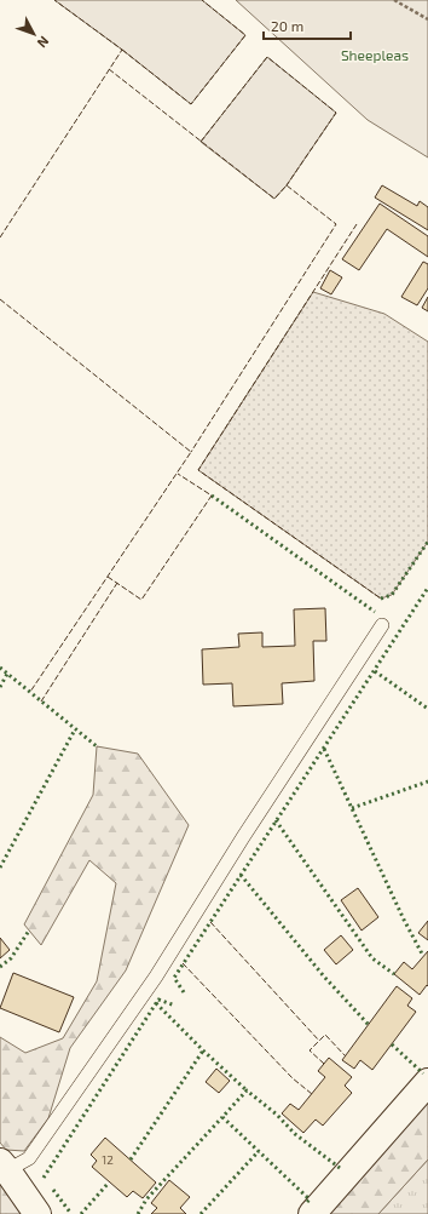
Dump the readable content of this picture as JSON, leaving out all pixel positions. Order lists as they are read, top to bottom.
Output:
{
  "parks": ["Sheepleas"],
  "house_numbers": ["12"],
  "scale_bar": "20 m",
  "north": "bottom right"
}
